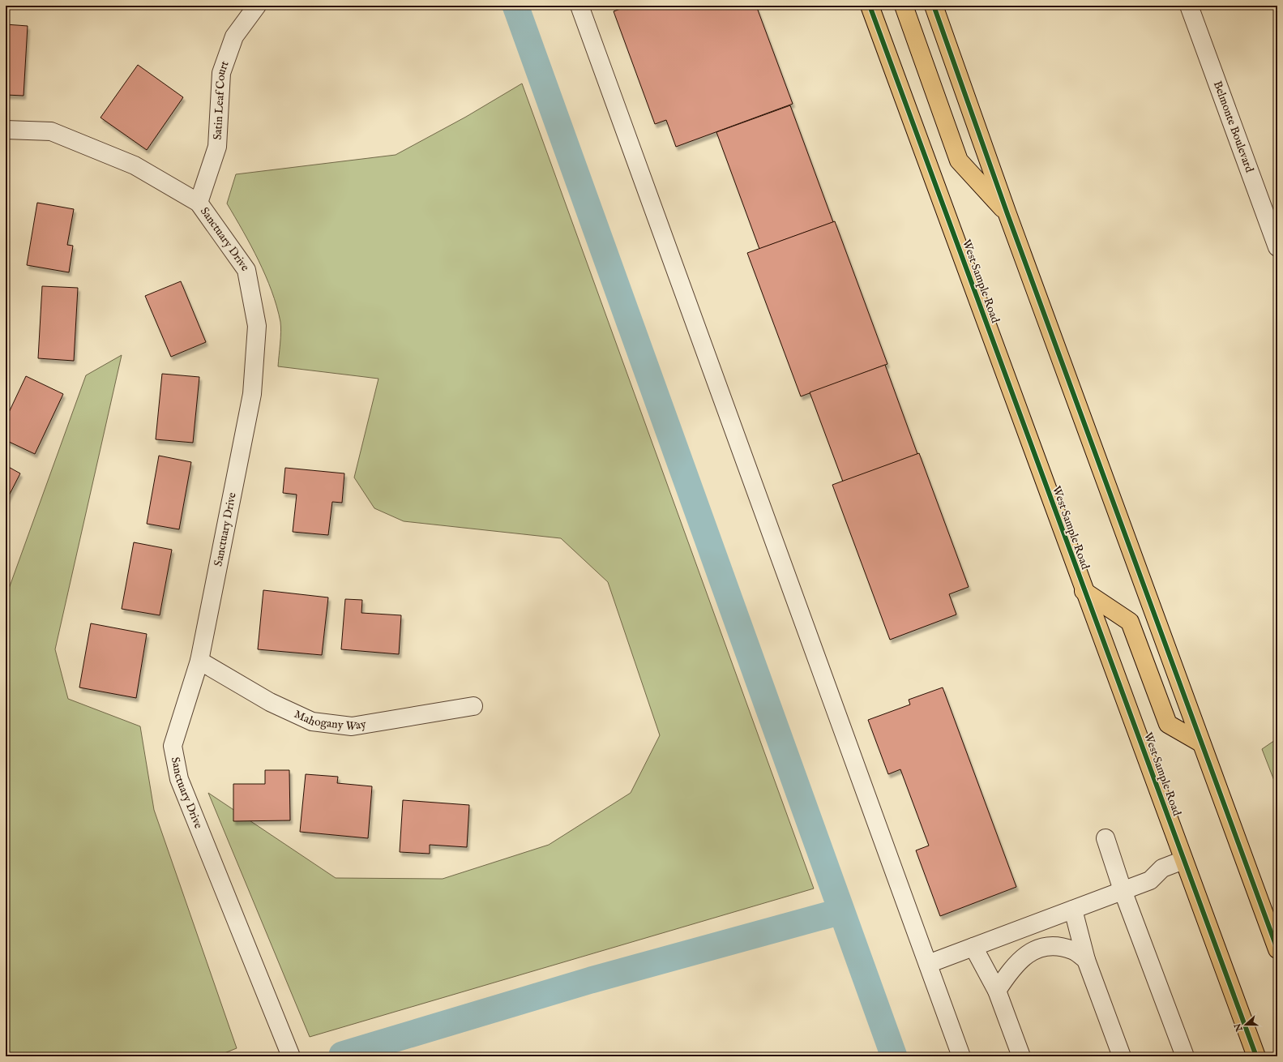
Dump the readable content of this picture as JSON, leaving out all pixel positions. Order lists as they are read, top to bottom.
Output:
{
  "streets": {
    "main road": ["West Sample Road"],
    "street": [
      "Satin Leaf Court",
      "Belmonte Boulevard",
      "Sanctuary Drive",
      "Mahogany Way"
    ]
  },
  "crossings": [
    ["Satin Leaf Court", "Sanctuary Drive"],
    ["Sanctuary Drive", "Mahogany Way"]
  ],
  "north": "left"
}
